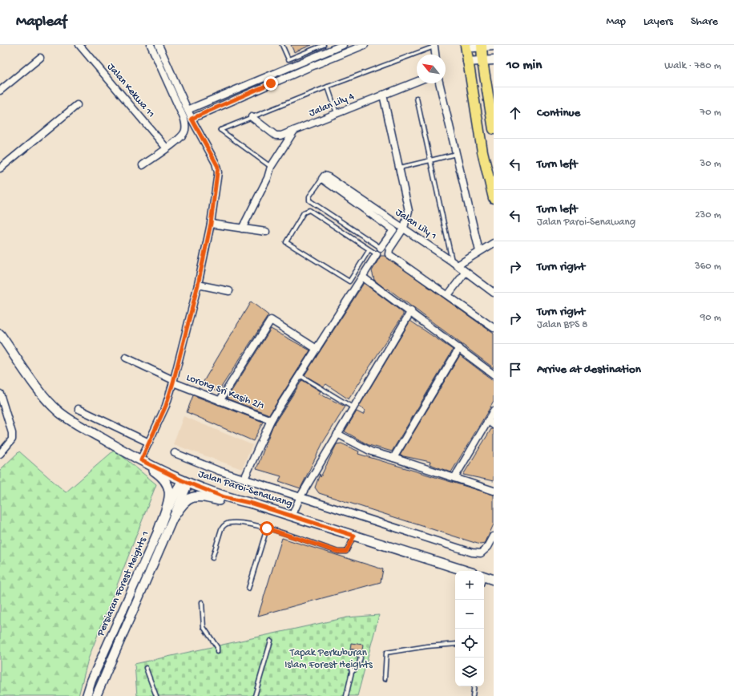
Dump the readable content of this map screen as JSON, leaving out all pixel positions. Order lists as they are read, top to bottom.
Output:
{
  "streets": {
    "main road": ["Jalan Paroi-Senawang"],
    "street": [
      "Jalan Kekwa 11",
      "Jalan Lily 4",
      "Jalan Lily 1",
      "Lorong Sri Kasih 2/1",
      "Persiaran Forest Heights 1"
    ]
  },
  "crossings": [
    ["Jalan Paroi-Senawang", "Persiaran Forest Heights 1"]
  ],
  "parks": ["Tapak Perkuburan Islam Forest Heights"],
  "north": "top left",
  "page": {
    "header": "Mapleaf",
    "nav": ["Map", "Layers", "Share"],
    "heading": ["10 min", "Walk · 780 m"],
    "list": [
      ["Continue", "70 m"],
      ["Turn left", "30 m"],
      ["Turn left", "Jalan Paroi-Senawang", "230 m"],
      ["Turn right", "360 m"],
      ["Turn right", "Jalan BPS 8", "90 m"],
      "Arrive at destination"
    ],
    "map_buttons": ["+", "−"]
  }
}
